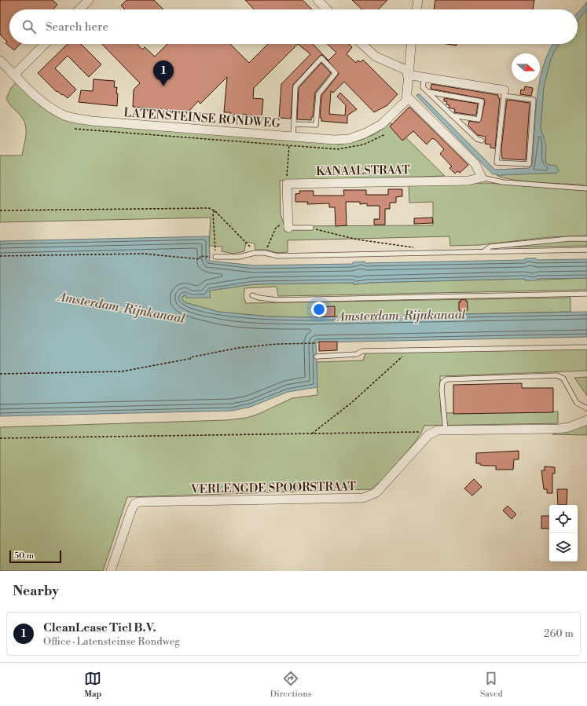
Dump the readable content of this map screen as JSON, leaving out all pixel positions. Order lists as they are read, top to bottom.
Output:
{
  "streets": {
    "street": ["LATENSTEINSE RONDWEG", "KANAALSTRAAT", "VERLENGDE SPOORSTRAAT"]
  },
  "water": ["Amsterdam-Rijnkanaal"],
  "scale_bar": "50 m",
  "north": "right",
  "page": {
    "search": "Search here",
    "pins": "1",
    "scale": "50 m",
    "heading": "Nearby",
    "list": [
      {
        "mark": "1",
        "name": "CleanLease Tiel B.V.",
        "note": "Office · Latensteinse Rondweg",
        "value": "260 m"
      }
    ],
    "nav": ["Map", "Directions", "Saved"]
  }
}
